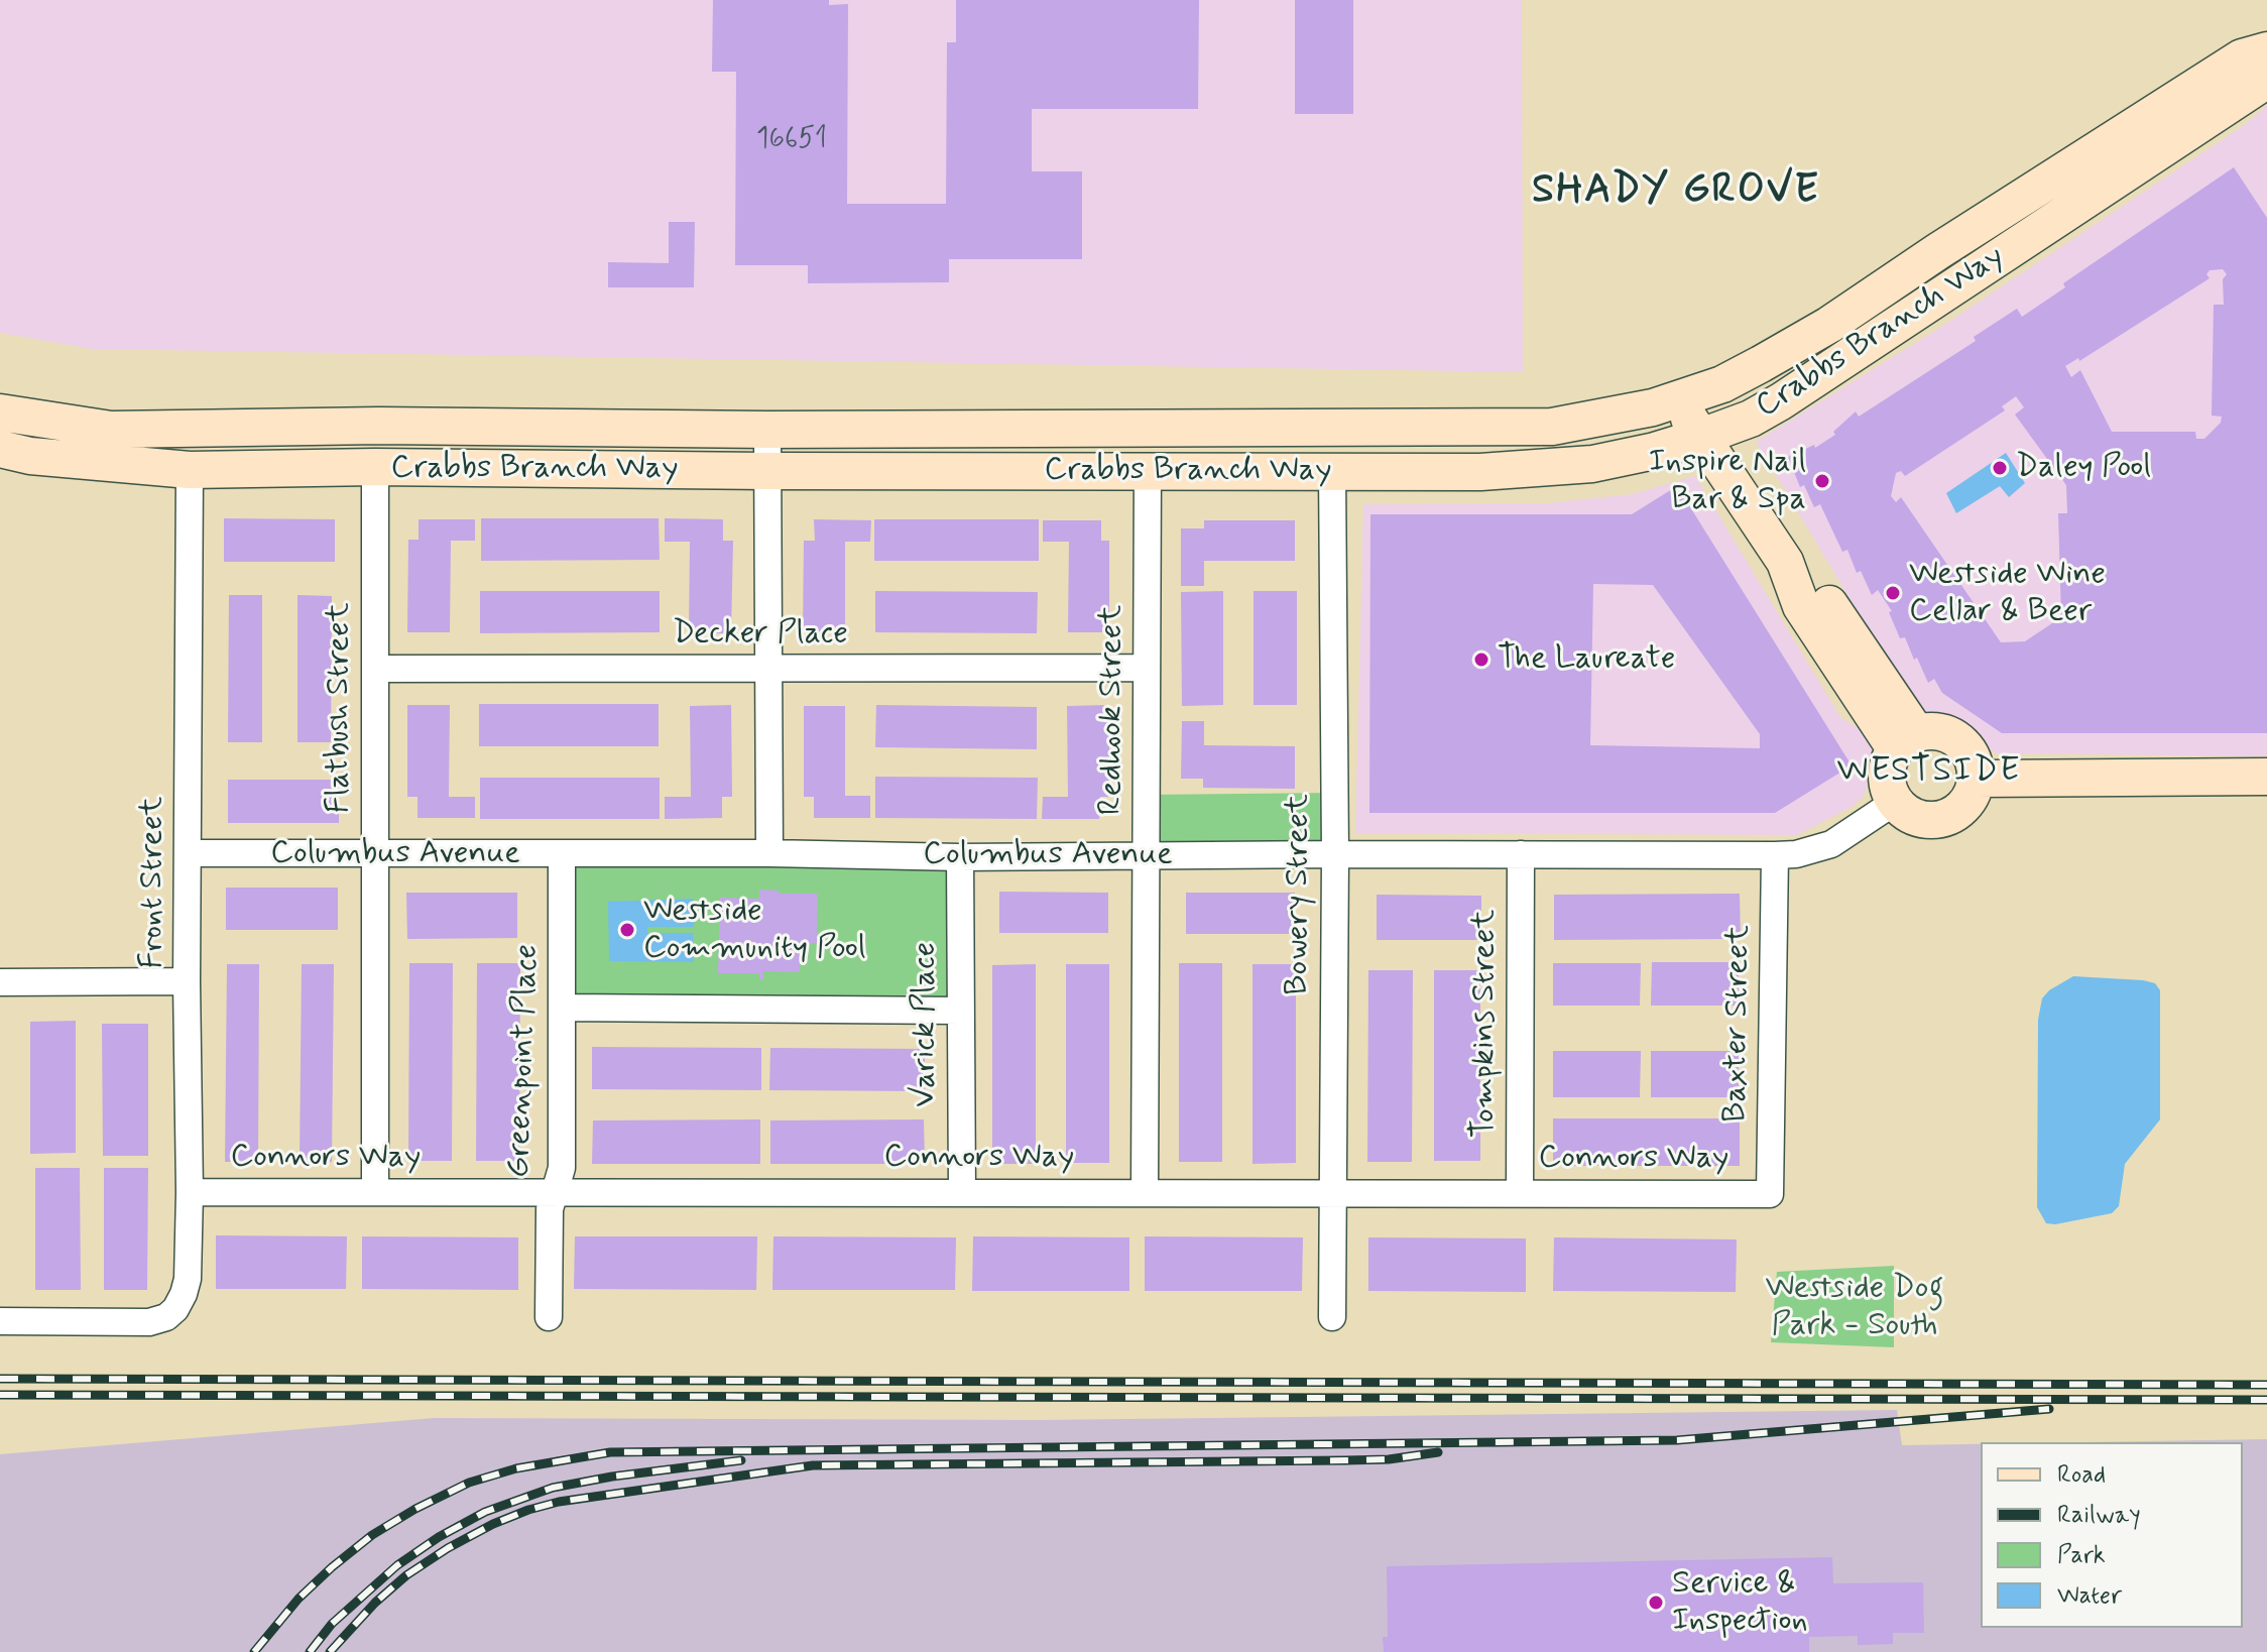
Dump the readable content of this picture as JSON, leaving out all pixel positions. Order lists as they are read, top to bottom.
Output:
{
  "streets": {
    "main road": ["Crabbs Branch Way"],
    "street": [
      "Decker Place",
      "Flatbush Street",
      "Redhook Street",
      "Columbus Avenue",
      "Front Street",
      "Bowery Street",
      "Tompkins Street",
      "Baxter Street",
      "Varick Place",
      "Greenpoint Place",
      "Connors Way"
    ]
  },
  "crossings": [
    ["Crabbs Branch Way", "Flatbush Street"],
    ["Crabbs Branch Way", "Redhook Street"],
    ["Crabbs Branch Way", "Front Street"],
    ["Crabbs Branch Way", "Bowery Street"],
    ["Decker Place", "Flatbush Street"],
    ["Decker Place", "Redhook Street"],
    ["Flatbush Street", "Columbus Avenue"],
    ["Flatbush Street", "Connors Way"],
    ["Redhook Street", "Columbus Avenue"],
    ["Redhook Street", "Connors Way"],
    ["Columbus Avenue", "Front Street"],
    ["Columbus Avenue", "Bowery Street"],
    ["Columbus Avenue", "Tompkins Street"],
    ["Columbus Avenue", "Baxter Street"],
    ["Columbus Avenue", "Varick Place"],
    ["Columbus Avenue", "Greenpoint Place"],
    ["Front Street", "Connors Way"],
    ["Bowery Street", "Connors Way"],
    ["Tompkins Street", "Connors Way"],
    ["Baxter Street", "Connors Way"],
    ["Varick Place", "Connors Way"],
    ["Greenpoint Place", "Connors Way"]
  ],
  "districts": ["SHADY GROVE", "WESTSIDE"],
  "parks": ["Westside Dog Park - South"],
  "places": [
    "Daley Pool",
    "Inspire Nail Bar & Spa",
    "Westside Wine Cellar & Beer",
    "The Laureate",
    "Westside Community Pool",
    "Service & Inspection"
  ],
  "house_numbers": ["16651"],
  "legend": [
    "Road",
    "Railway",
    "Park",
    "Water"
  ]
}
